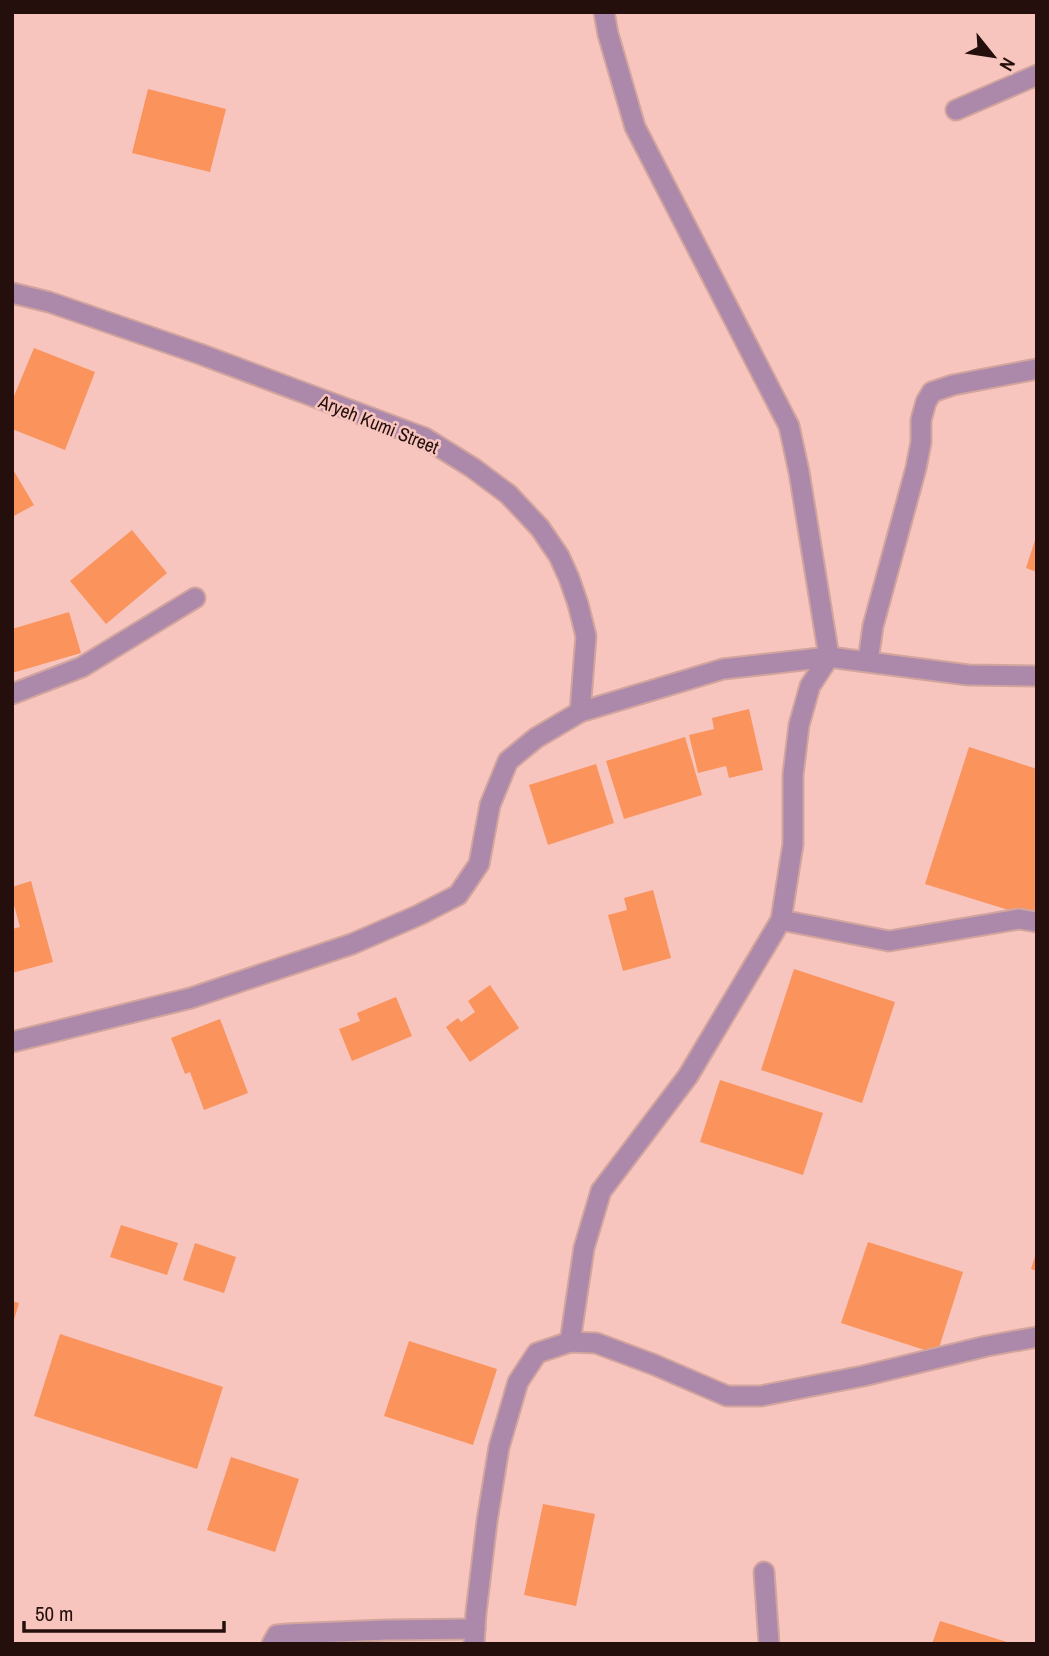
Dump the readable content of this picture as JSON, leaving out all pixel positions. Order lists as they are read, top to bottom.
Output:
{
  "streets": {
    "street": ["Aryeh Kumi Street"]
  },
  "scale_bar": "50 m",
  "north": "bottom right"
}
